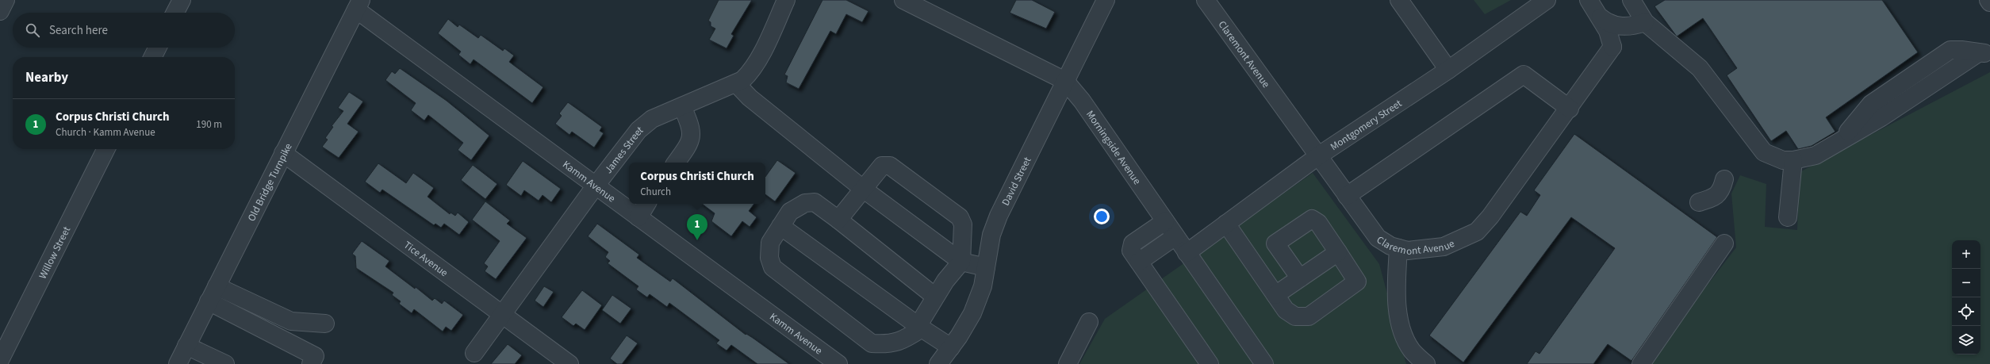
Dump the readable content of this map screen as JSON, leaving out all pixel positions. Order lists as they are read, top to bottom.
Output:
{
  "streets": {
    "street": [
      "Claremont Avenue",
      "Montgomery Street",
      "Morningside Avenue",
      "James Street",
      "Kamm Avenue",
      "David Street",
      "Old Bridge Turnpike",
      "Willow Street",
      "Tice Avenue"
    ]
  },
  "crossings": [
    ["Claremont Avenue", "Montgomery Street"],
    ["Montgomery Street", "Morningside Avenue"],
    ["Morningside Avenue", "David Street"],
    ["James Street", "Kamm Avenue"],
    ["James Street", "Tice Avenue"],
    ["Kamm Avenue", "Old Bridge Turnpike"],
    ["Old Bridge Turnpike", "Tice Avenue"]
  ],
  "page": {
    "search": "Search here",
    "heading": "Nearby",
    "list": [
      {
        "mark": "1",
        "name": "Corpus Christi Church",
        "note": "Church · Kamm Avenue",
        "value": "190 m"
      }
    ],
    "popup": ["Corpus Christi Church", "Church"],
    "pins": "1",
    "map_buttons": ["+", "−"]
  }
}
